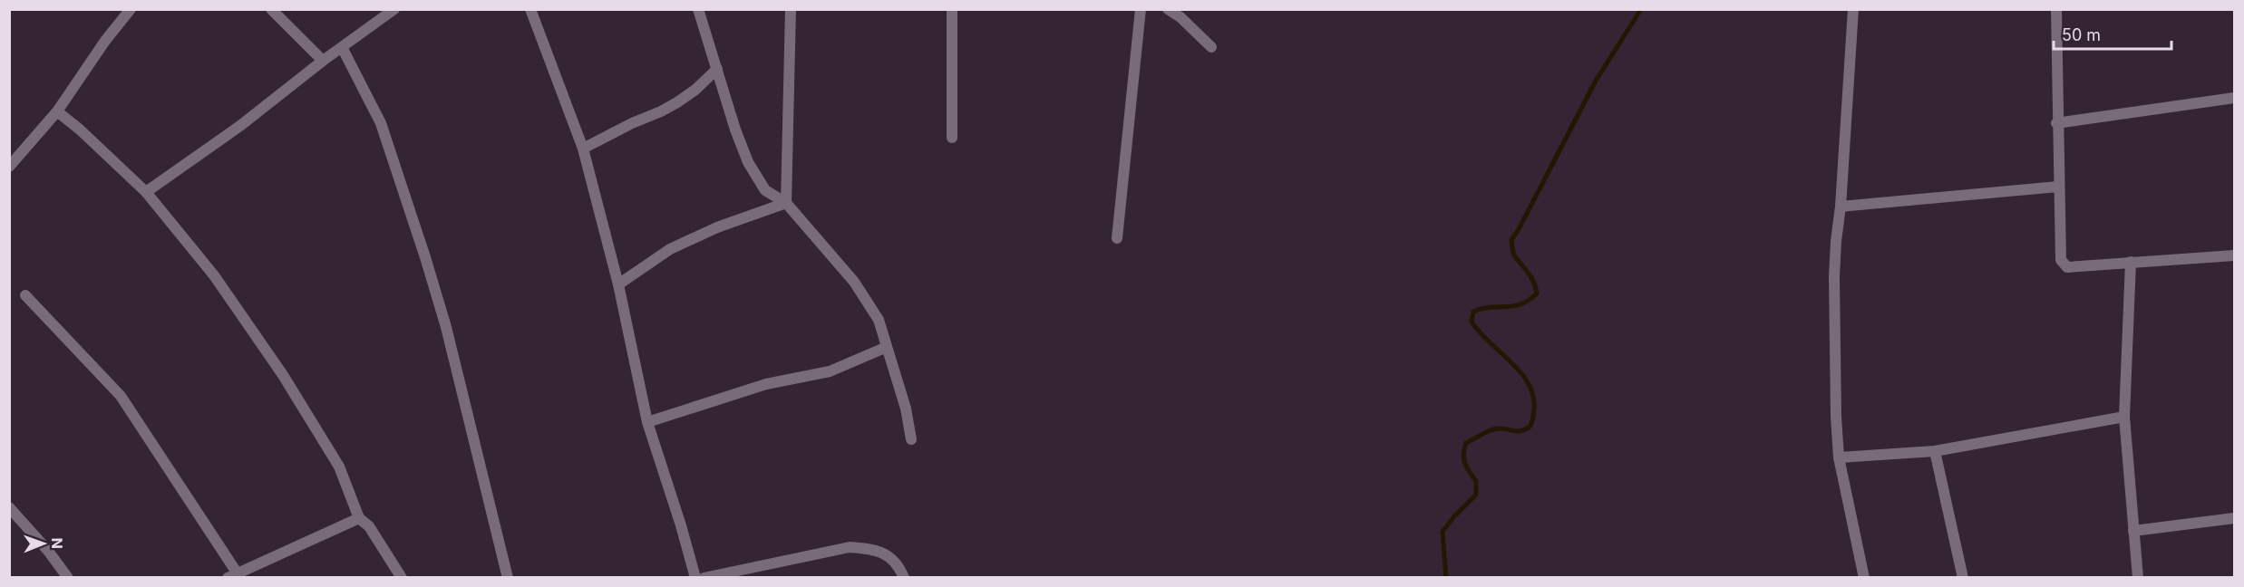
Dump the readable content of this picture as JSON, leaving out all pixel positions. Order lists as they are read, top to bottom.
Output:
{
  "scale_bar": "50 m",
  "north": "right"
}
